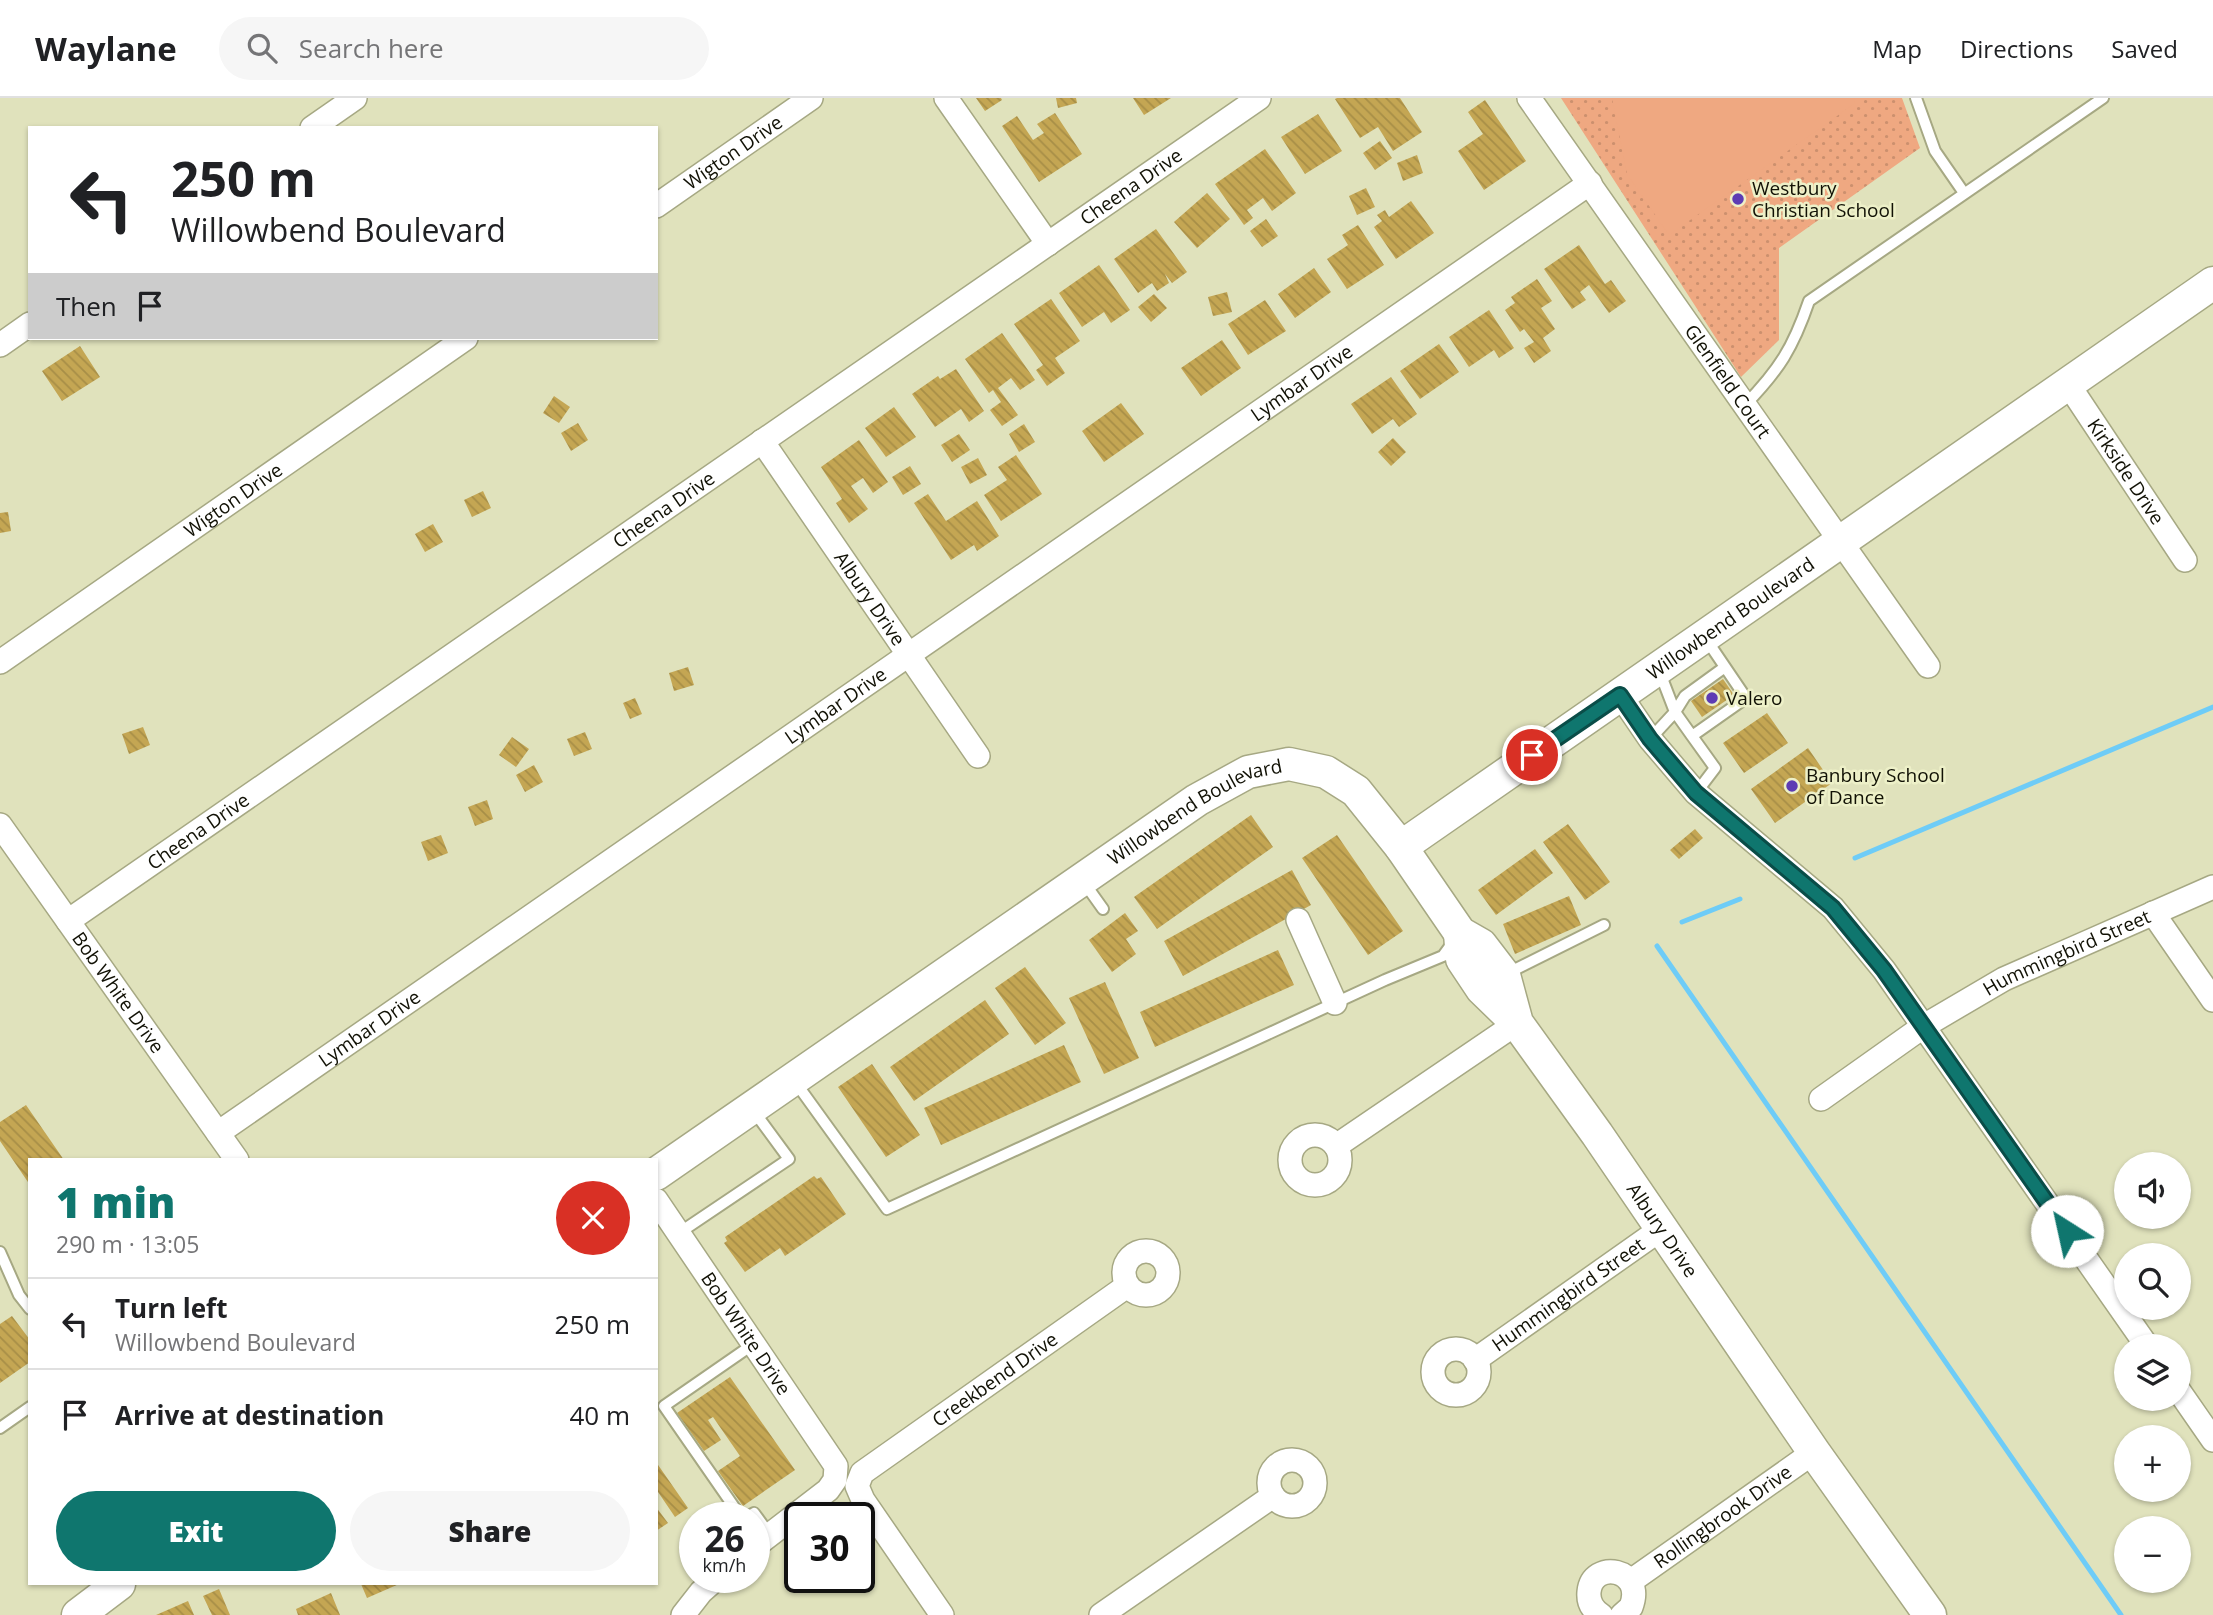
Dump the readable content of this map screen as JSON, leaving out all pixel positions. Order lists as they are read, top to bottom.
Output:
{
  "streets": {
    "street": [
      "Wigton Drive",
      "Cheena Drive",
      "Glenfield Court",
      "Lymbar Drive",
      "Kirkside Drive",
      "Albury Drive",
      "Willowbend Boulevard",
      "Hummingbird Street",
      "Bob White Drive",
      "Creekbend Drive",
      "Rollingbrook Drive"
    ]
  },
  "crossings": [
    ["Cheena Drive", "Albury Drive"],
    ["Cheena Drive", "Bob White Drive"],
    ["Glenfield Court", "Lymbar Drive"],
    ["Glenfield Court", "Willowbend Boulevard"],
    ["Lymbar Drive", "Albury Drive"],
    ["Lymbar Drive", "Bob White Drive"],
    ["Kirkside Drive", "Willowbend Boulevard"],
    ["Albury Drive", "Willowbend Boulevard"],
    ["Albury Drive", "Hummingbird Street"],
    ["Albury Drive", "Rollingbrook Drive"]
  ],
  "places": ["Westbury Christian School", "Valero", "Banbury School of Dance"],
  "page": {
    "header": "Waylane",
    "search": "Search here",
    "nav": ["Map", "Directions", "Saved"],
    "turn": ["250 m", "Willowbend Boulevard"],
    "then": "Then",
    "map_buttons": ["+", "−"],
    "heading": ["1 min", "290 m · 13:05"],
    "list": [
      {
        "name": "Turn left",
        "note": "Willowbend Boulevard",
        "value": "250 m"
      },
      {
        "name": "Arrive at destination",
        "value": "40 m"
      }
    ],
    "buttons": ["Exit", "Share"],
    "speed": "26 km/h",
    "limit": "30"
  }
}
